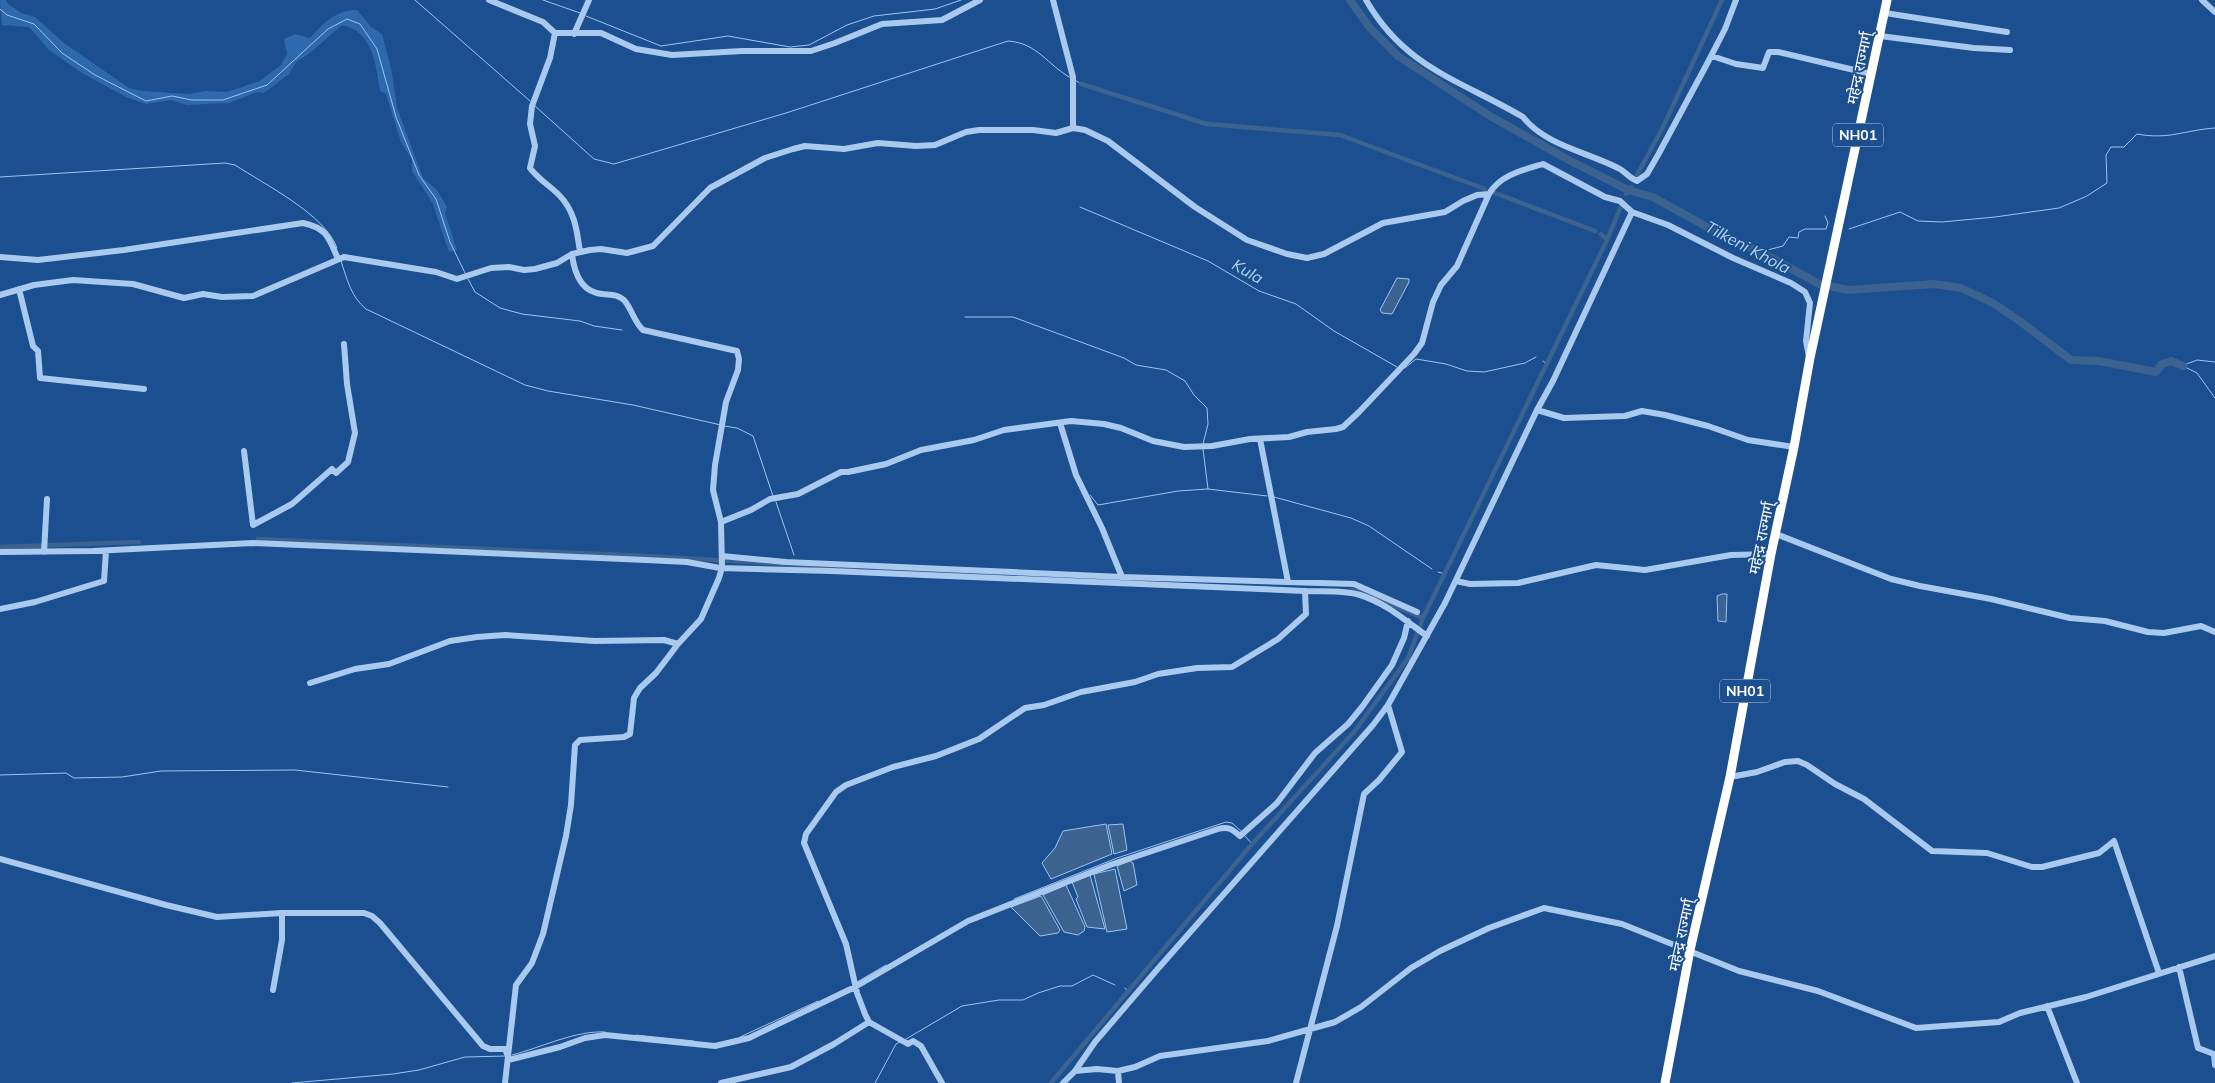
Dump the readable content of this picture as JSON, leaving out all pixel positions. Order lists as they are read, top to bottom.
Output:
{
  "streets": {
    "highway": ["महेन्द्र राज्मार्ग्", "NH01"]
  },
  "water": ["Tilkeni Khola", "Kula"]
}
